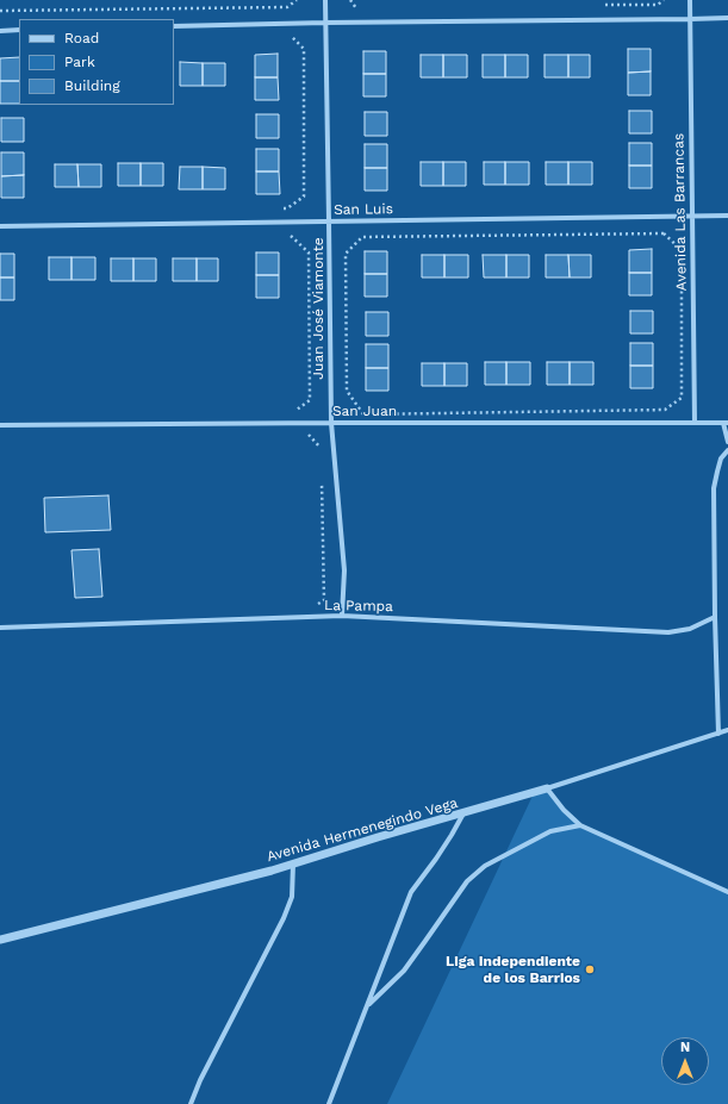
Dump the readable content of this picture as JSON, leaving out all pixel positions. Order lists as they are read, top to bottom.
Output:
{
  "streets": {
    "street": [
      "San Luis",
      "Avenida Las Barrancas",
      "Juan José Viamonte",
      "San Juan",
      "La Pampa",
      "Avenida Hermenegindo Vega"
    ]
  },
  "crossings": [
    ["San Luis", "Avenida Las Barrancas"],
    ["San Luis", "Juan José Viamonte"],
    ["Avenida Las Barrancas", "San Juan"],
    ["Juan José Viamonte", "San Juan"],
    ["Juan José Viamonte", "La Pampa"]
  ],
  "places": ["Liga Independiente de los Barrios"],
  "legend": ["Road", "Park", "Building"],
  "north": "top"
}
